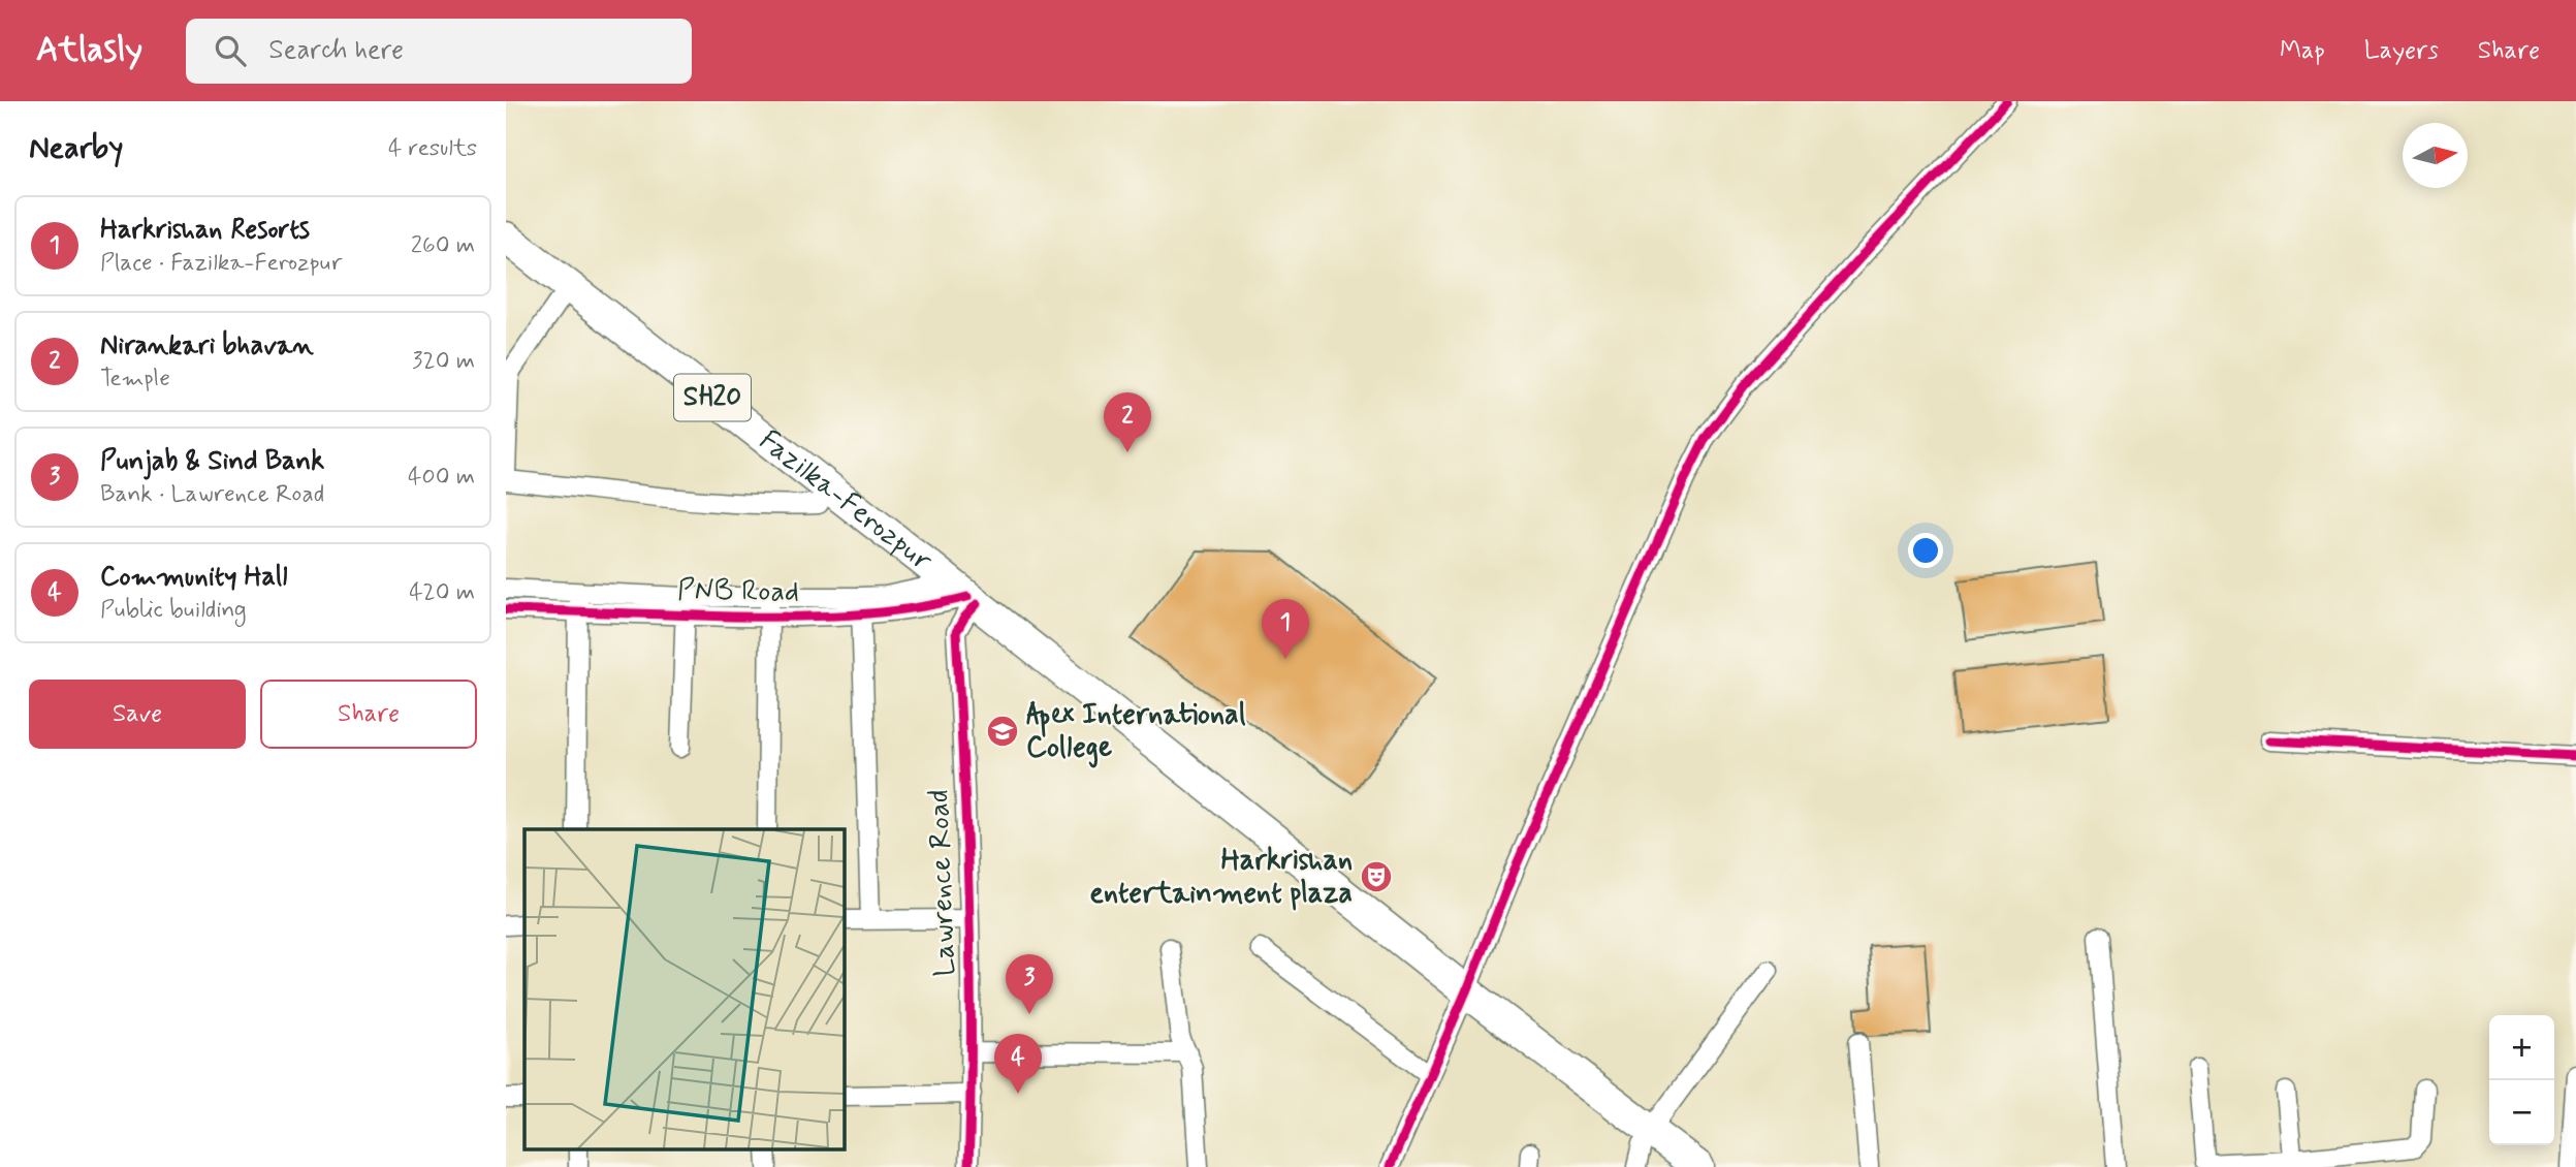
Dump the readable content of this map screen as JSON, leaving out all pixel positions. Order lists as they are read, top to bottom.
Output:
{
  "streets": {
    "main road": ["SH20", "Fazilka-Ferozpur"],
    "street": ["PNB Road", "Lawrence Road"]
  },
  "crossings": [
    ["Fazilka-Ferozpur", "PNB Road"],
    ["Fazilka-Ferozpur", "Lawrence Road"],
    ["PNB Road", "Lawrence Road"]
  ],
  "places": {
    "school or university": ["Apex International College"],
    "theatre": ["Harkrishan entertainment plaza"]
  },
  "north": "right",
  "page": {
    "header": "Atlasly",
    "search": "Search here",
    "nav": ["Map", "Layers", "Share"],
    "heading": ["Nearby", "4 results"],
    "list": [
      {
        "mark": "1",
        "name": "Harkrishan Resorts",
        "note": "Place · Fazilka-Ferozpur",
        "value": "260 m"
      },
      {
        "mark": "2",
        "name": "Nirankari bhavan",
        "note": "Temple",
        "value": "320 m"
      },
      {
        "mark": "3",
        "name": "Punjab & Sind Bank",
        "note": "Bank · Lawrence Road",
        "value": "400 m"
      },
      {
        "mark": "4",
        "name": "Community Hall",
        "note": "Public building",
        "value": "420 m"
      }
    ],
    "pins": [
      "2",
      "1",
      "3",
      "4"
    ],
    "buttons": ["Save", "Share"],
    "map_buttons": ["+", "−"]
  }
}
